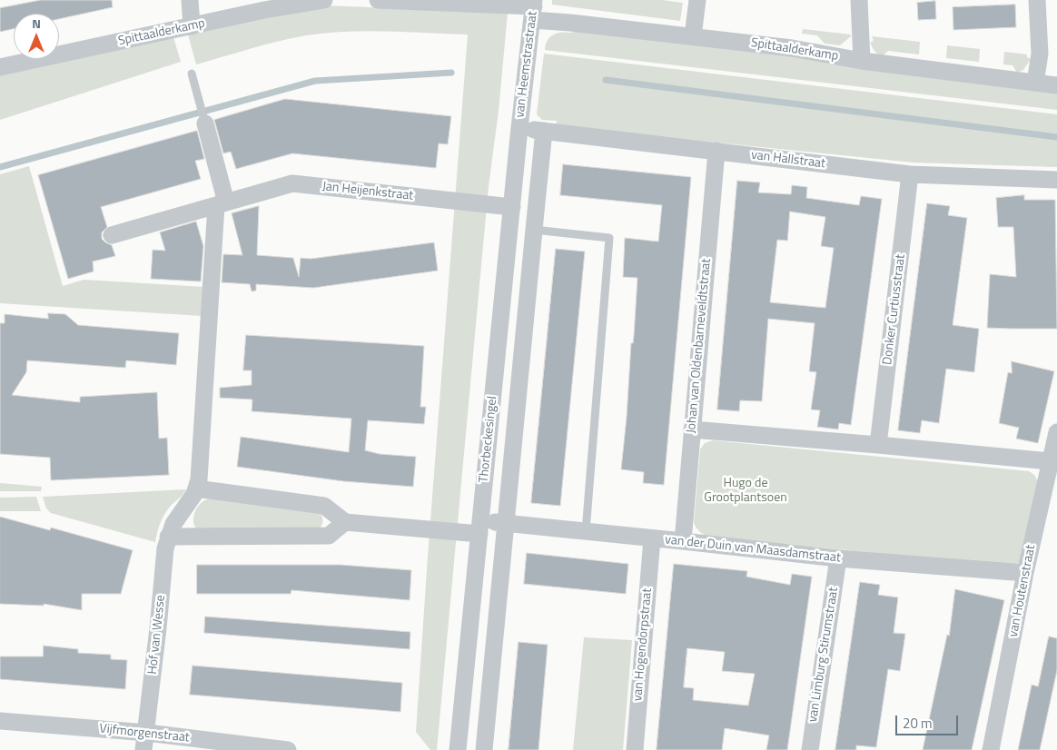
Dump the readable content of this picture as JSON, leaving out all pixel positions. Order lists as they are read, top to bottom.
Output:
{
  "streets": {
    "street": [
      "Spittaalderkamp",
      "van Heemstrastraat",
      "van Hallstraat",
      "Jan Heijenkstraat",
      "Donker Curtiusstraat",
      "Johan van Oldenbarneveldtstraat",
      "Thorbeckesingel",
      "van der Duin van Maasdamstraat",
      "van Houtenstraat",
      "Hof van Wesse",
      "van Hogendorpstraat",
      "van Limburg Stirumstraat",
      "Vijfmorgenstraat"
    ]
  },
  "crossings": [
    ["Spittaalderkamp", "van Heemstrastraat"],
    ["van Heemstrastraat", "van Hallstraat"],
    ["van Heemstrastraat", "Thorbeckesingel"],
    ["van Hallstraat", "Donker Curtiusstraat"],
    ["van Hallstraat", "Johan van Oldenbarneveldtstraat"],
    ["van Hallstraat", "Thorbeckesingel"],
    ["Jan Heijenkstraat", "Thorbeckesingel"],
    ["Jan Heijenkstraat", "Hof van Wesse"],
    ["Johan van Oldenbarneveldtstraat", "van der Duin van Maasdamstraat"],
    ["Thorbeckesingel", "van der Duin van Maasdamstraat"],
    ["van der Duin van Maasdamstraat", "van Houtenstraat"],
    ["van der Duin van Maasdamstraat", "van Hogendorpstraat"],
    ["van der Duin van Maasdamstraat", "van Limburg Stirumstraat"],
    ["Hof van Wesse", "Vijfmorgenstraat"]
  ],
  "parks": ["Hugo de Grootplantsoen"],
  "scale_bar": "20 m",
  "north": "top"
}
